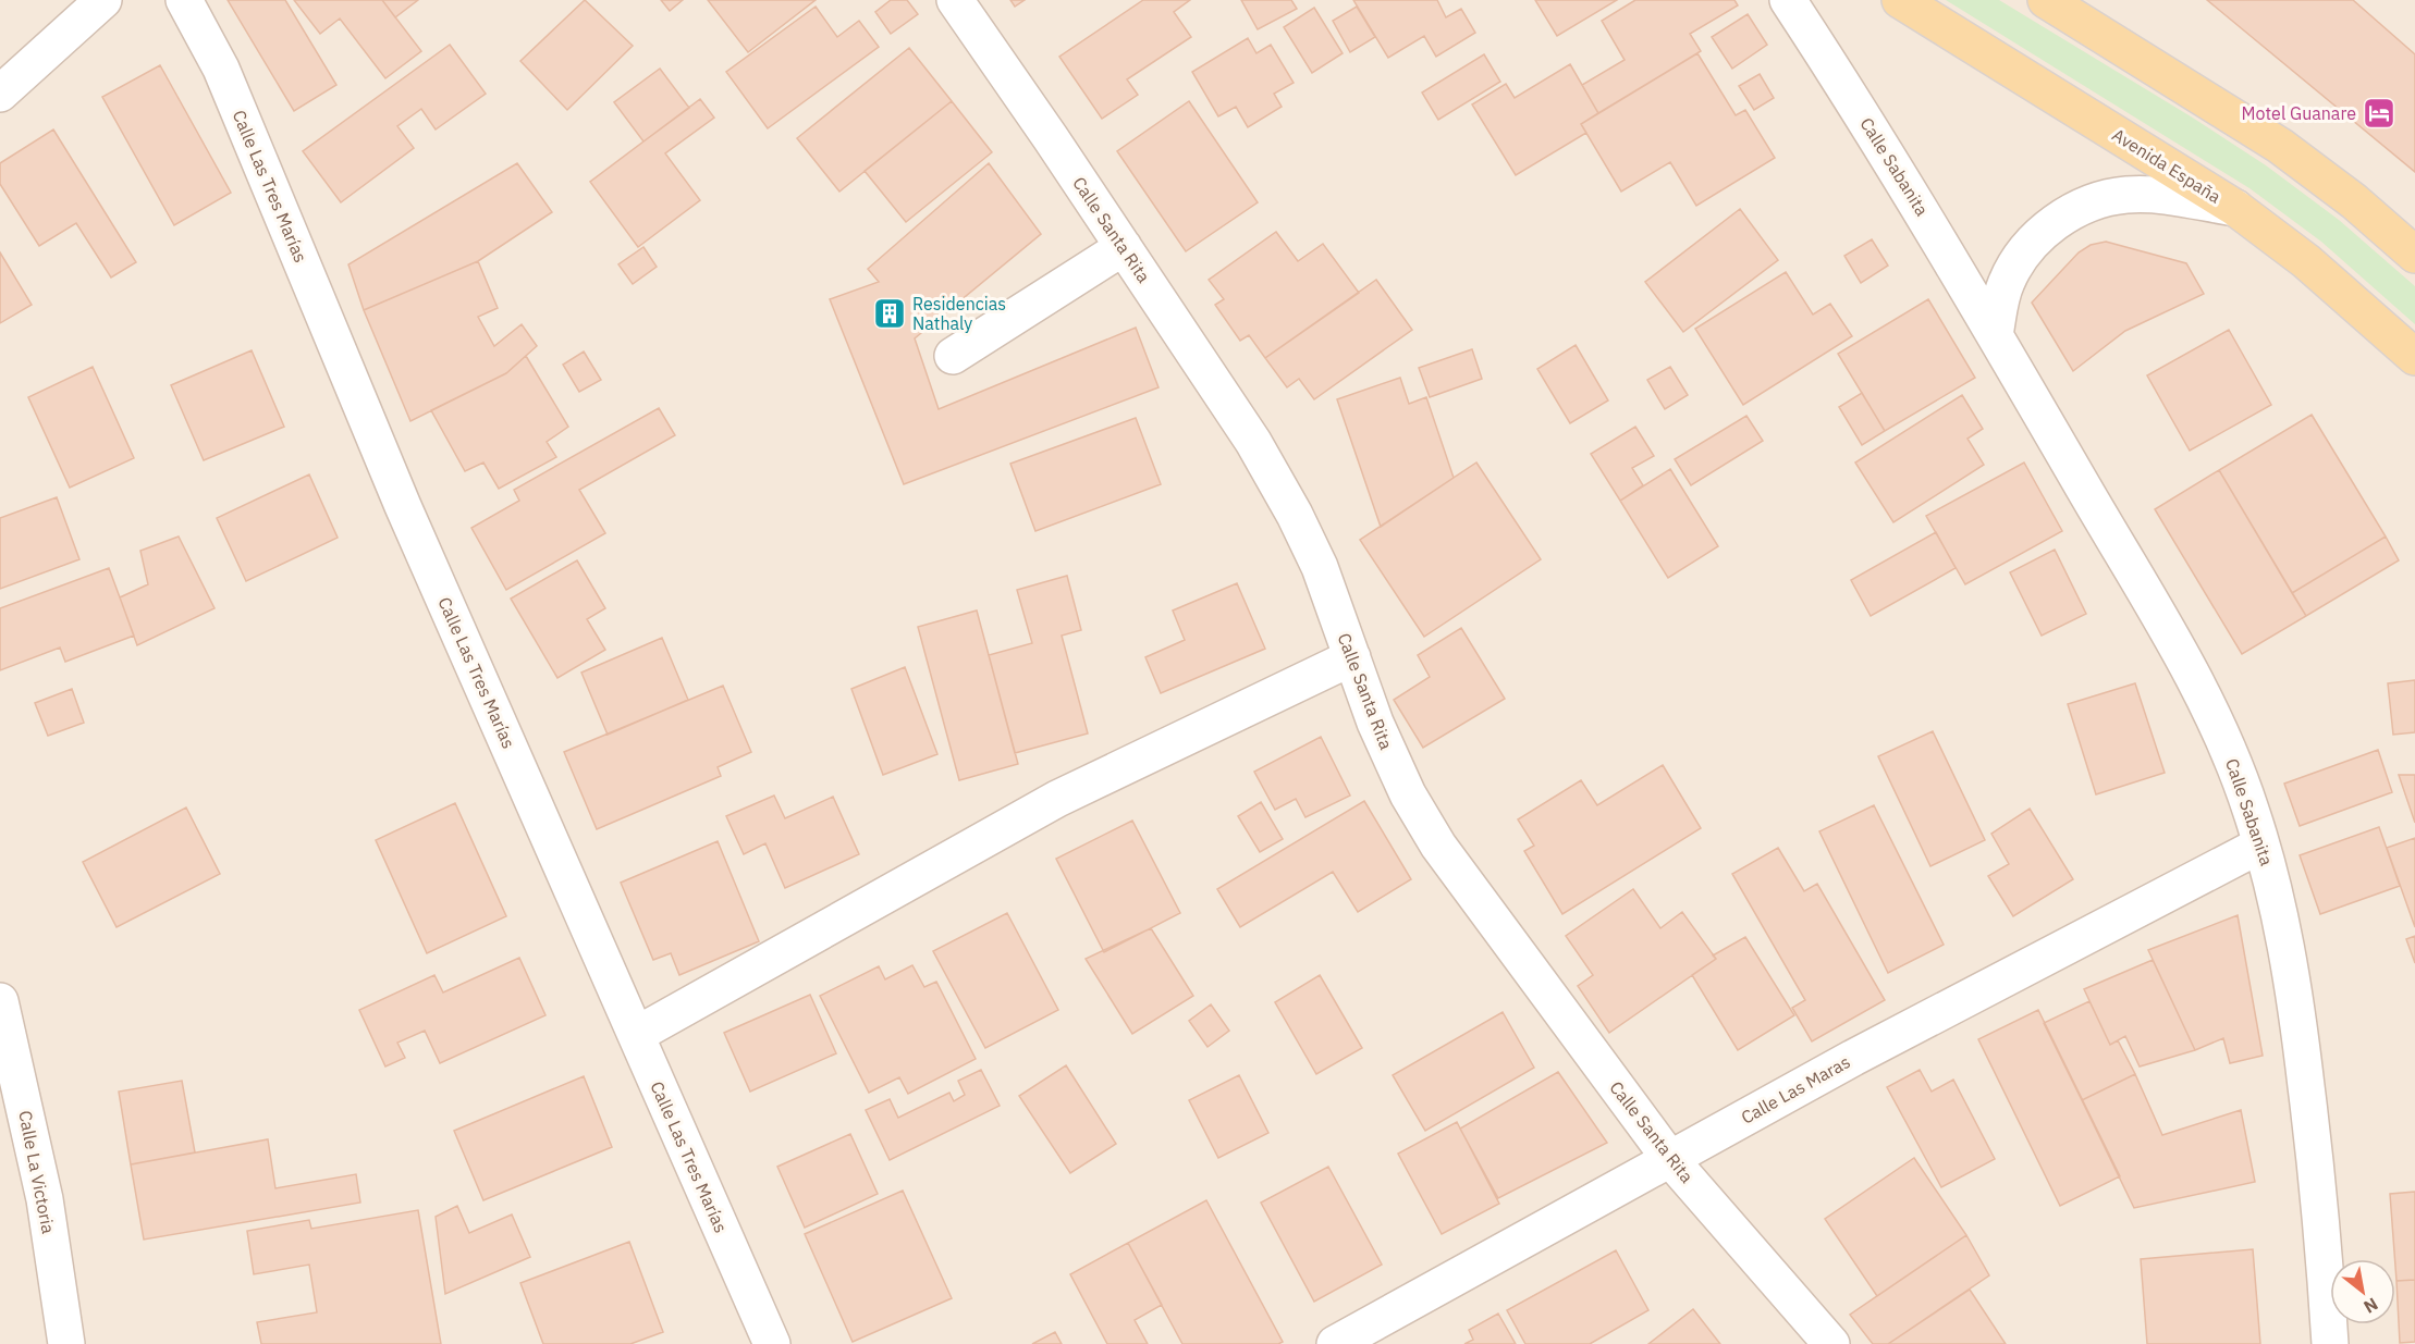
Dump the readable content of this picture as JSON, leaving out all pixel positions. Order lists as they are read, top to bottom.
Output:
{
  "streets": {
    "main road": ["Avenida España"],
    "street": [
      "Calle Sabanita",
      "Calle Las Tres Marías",
      "Calle Santa Rita",
      "Calle Las Maras",
      "Calle La Victoria"
    ]
  },
  "crossings": [
    ["Calle Sabanita", "Calle Las Maras"],
    ["Calle Santa Rita", "Calle Las Maras"]
  ],
  "places": {
    "hotel": ["Motel Guanare"],
    "building": ["Residencias Nathaly"]
  },
  "north": "bottom right"
}
